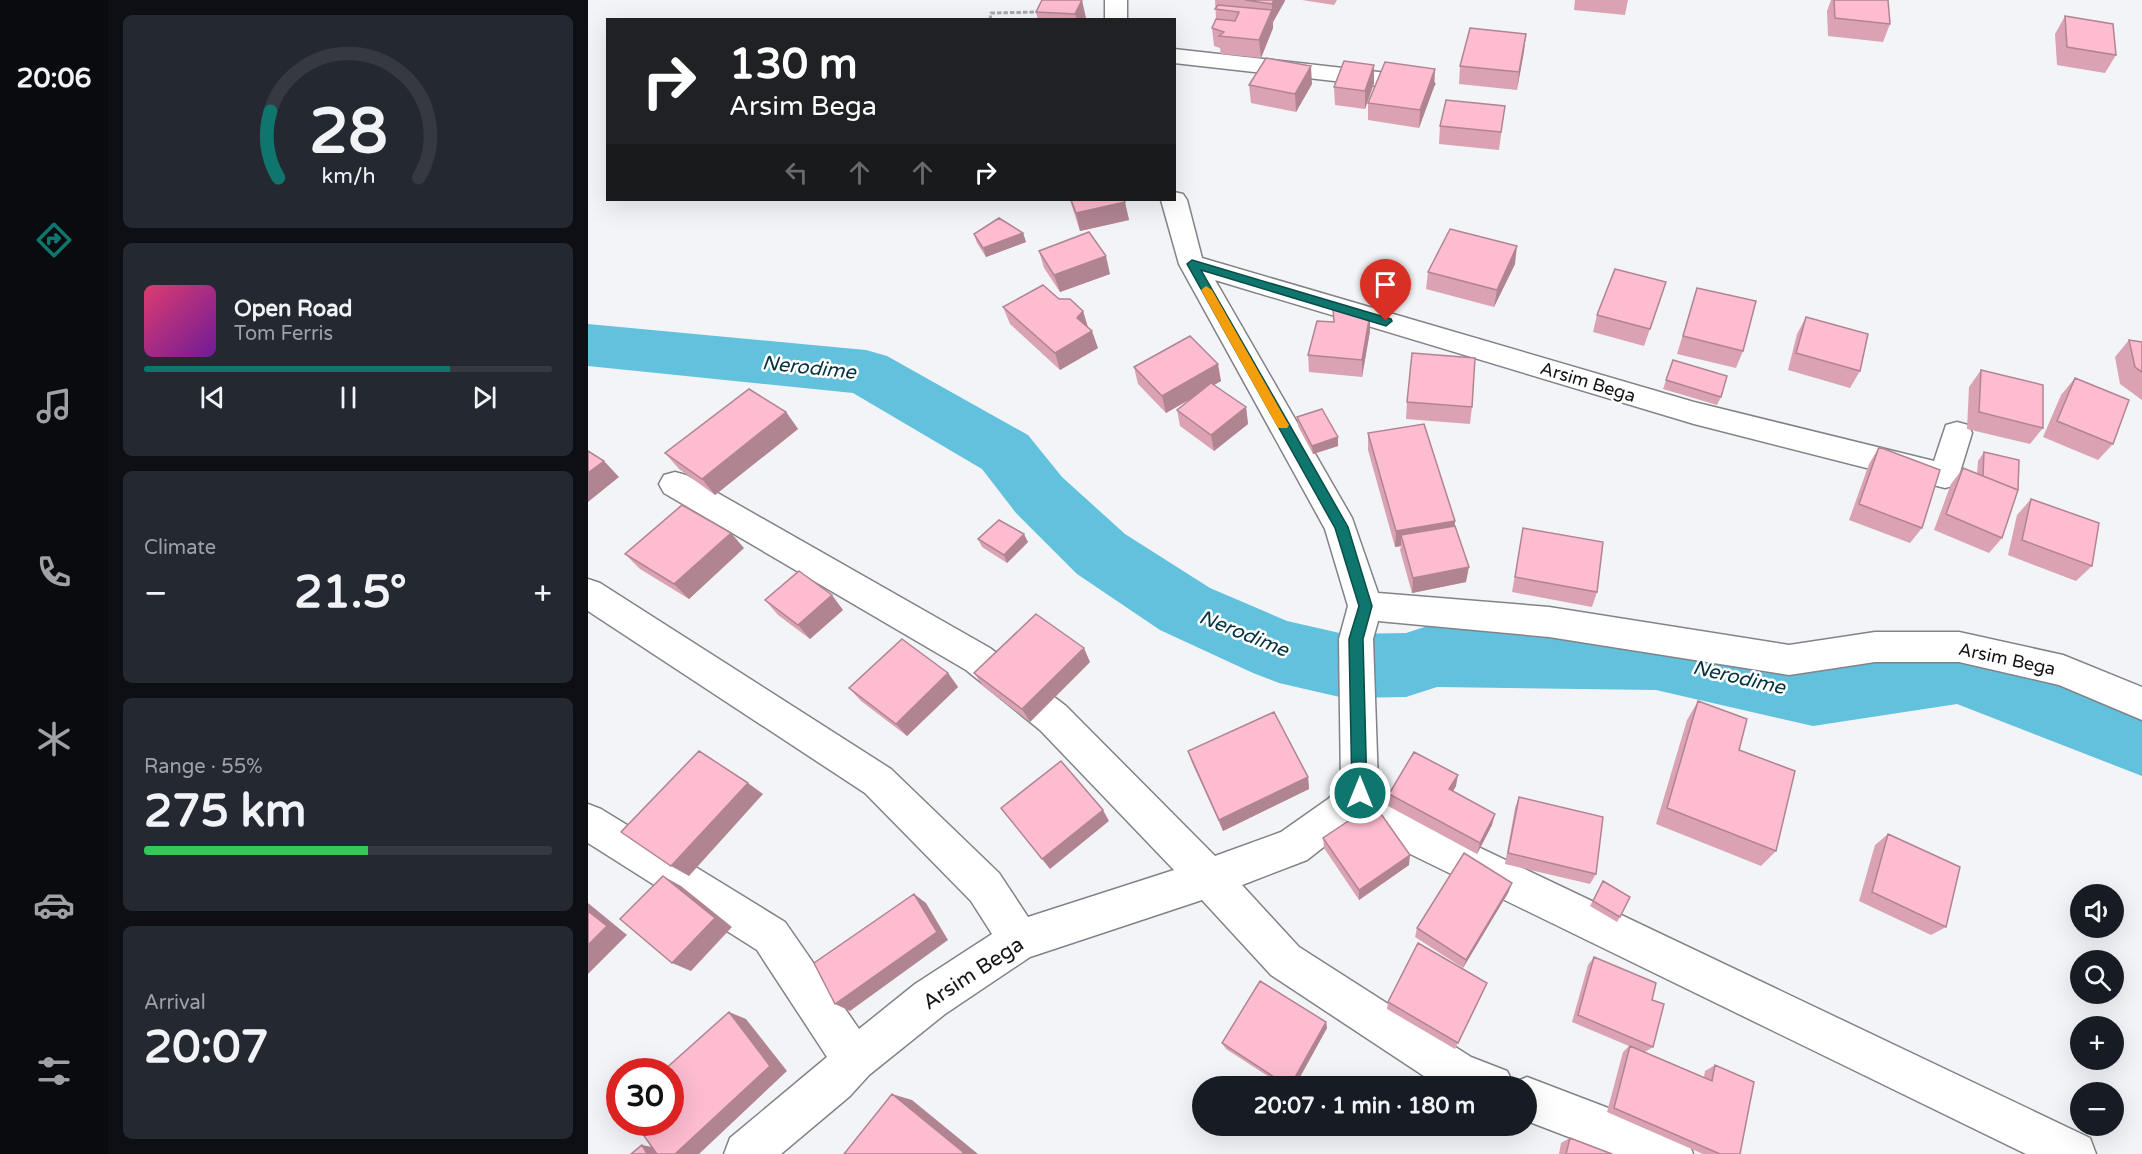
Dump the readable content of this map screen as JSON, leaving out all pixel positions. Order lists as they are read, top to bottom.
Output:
{
  "streets": {
    "street": ["Arsim Bega"]
  },
  "water": ["Nerodime"],
  "page": {
    "tabs": "20:06",
    "turn": ["130 m", "Arsim Bega"],
    "song": ["Open Road", "Tom Ferris"],
    "tile": [
      "Climate",
      ["Range · 55%", "275 km"],
      ["Arrival", "20:07"]
    ],
    "heat": ["−", "21.5°", "+"],
    "map_buttons": ["+", "−"],
    "limit": "30",
    "trip": "20:07 · 1 min · 180 m",
    "gauge": ["28", "km/h"]
  }
}
